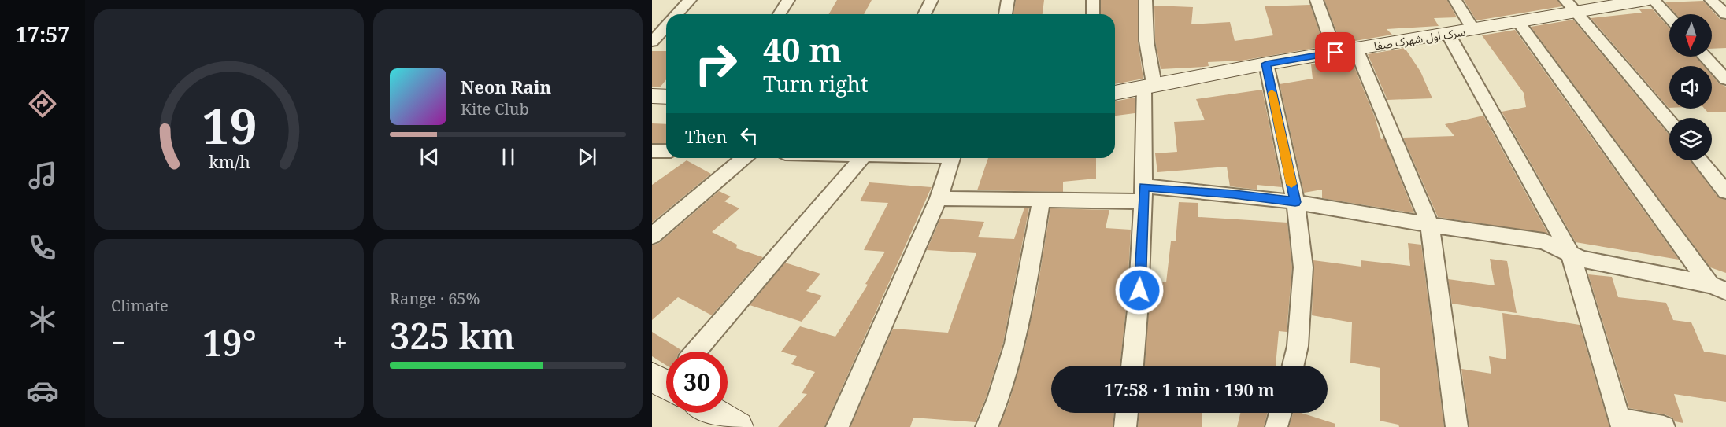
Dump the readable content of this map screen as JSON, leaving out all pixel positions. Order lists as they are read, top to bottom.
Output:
{
  "streets": {
    "street": ["سرک اول شهرک صفا"]
  },
  "north": "bottom",
  "page": {
    "tabs": "17:57",
    "turn": ["40 m", "Turn right"],
    "song": ["Neon Rain", "Kite Club"],
    "then": "Then",
    "tile": [
      "Climate",
      ["Range · 65%", "325 km"]
    ],
    "heat": ["−", "19°", "+"],
    "limit": "30",
    "trip": "17:58 · 1 min · 190 m",
    "gauge": ["19", "km/h"]
  }
}
